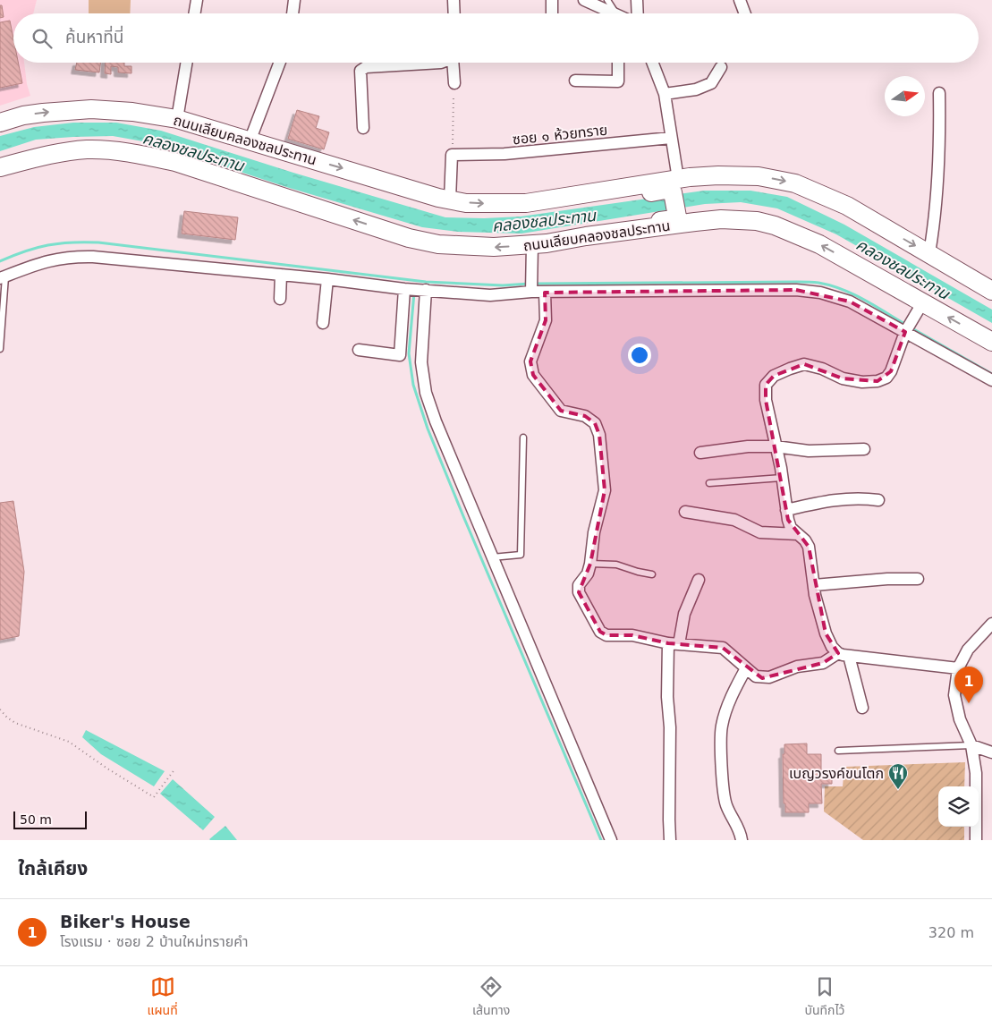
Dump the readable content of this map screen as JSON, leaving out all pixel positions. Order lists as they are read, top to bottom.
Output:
{
  "streets": {
    "main road": ["ถนนเลียบคลองชลประทาน"],
    "street": ["ซอย ๑ ห้วยทราย"]
  },
  "water": ["คลองชลประทาน"],
  "places": {
    "restaurant": ["เบญวรงค์ขนโตก"]
  },
  "scale_bar": "50 m",
  "north": "right",
  "page": {
    "search": "ค้นหาที่นี่",
    "pins": "1",
    "scale": "50 m",
    "heading": "ใกล้เคียง",
    "list": [
      {
        "mark": "1",
        "name": "Biker's House",
        "note": "โรงแรม · ซอย 2 บ้านใหม่ทรายคำ",
        "value": "320 m"
      }
    ],
    "nav": ["แผนที่", "เส้นทาง", "บันทึกไว้"]
  }
}
